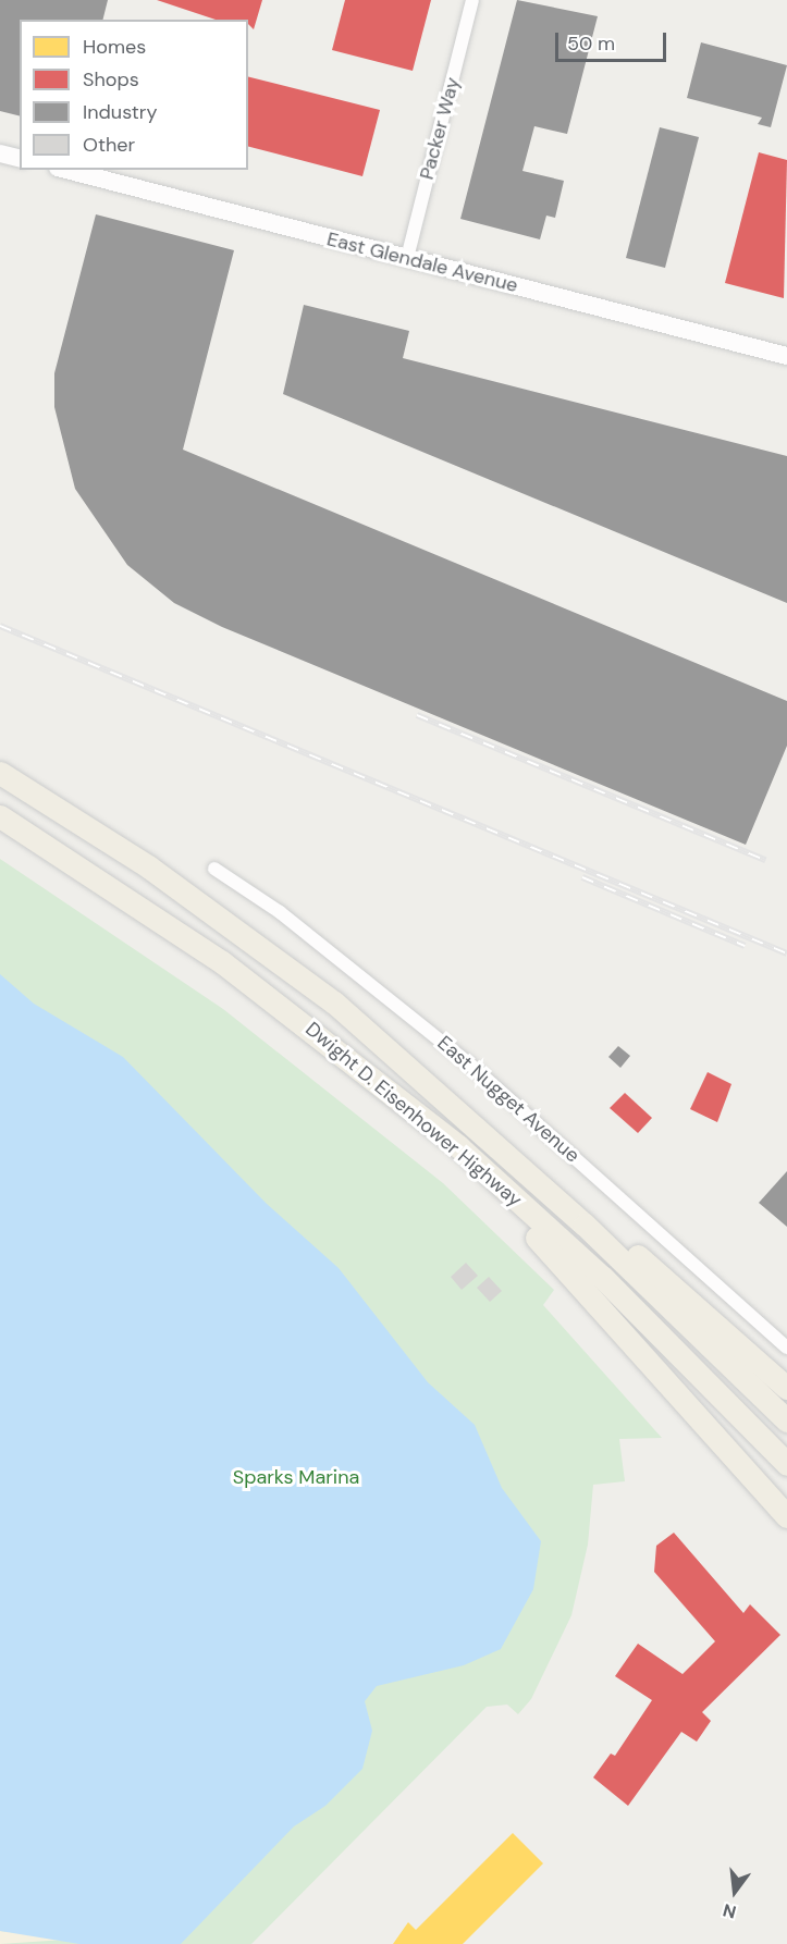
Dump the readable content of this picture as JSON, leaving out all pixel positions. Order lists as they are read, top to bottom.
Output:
{
  "streets": {
    "highway": ["Dwight D. Eisenhower Highway"],
    "street": ["Packer Way", "East Glendale Avenue", "East Nugget Avenue"]
  },
  "crossings": [
    ["Packer Way", "East Glendale Avenue"]
  ],
  "parks": ["Sparks Marina"],
  "legend": [
    "Homes",
    "Shops",
    "Industry",
    "Other"
  ],
  "scale_bar": "50 m",
  "north": "bottom"
}
